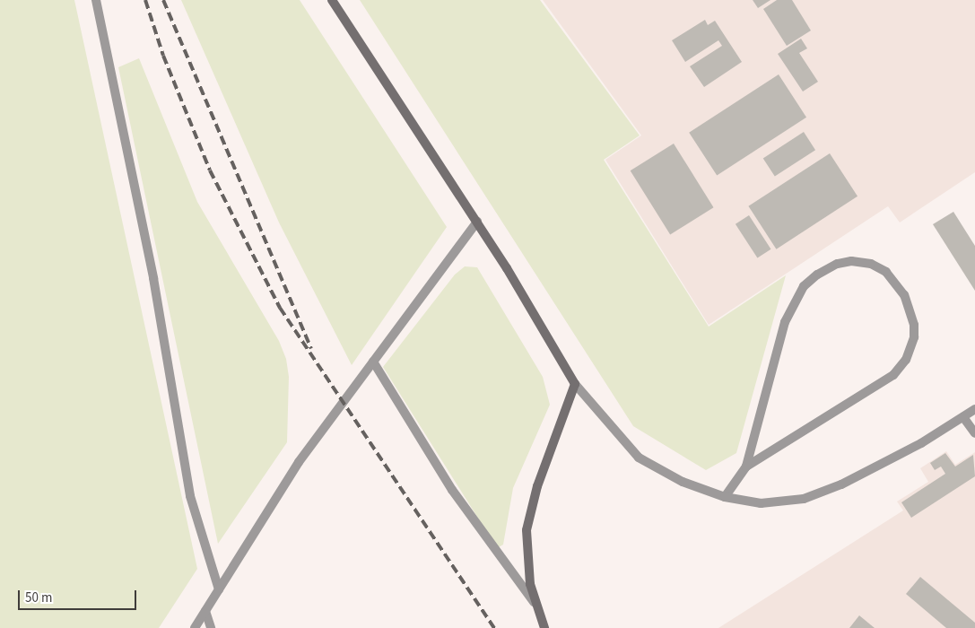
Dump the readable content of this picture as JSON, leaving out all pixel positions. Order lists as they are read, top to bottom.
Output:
{
  "scale_bar": "50 m"
}
